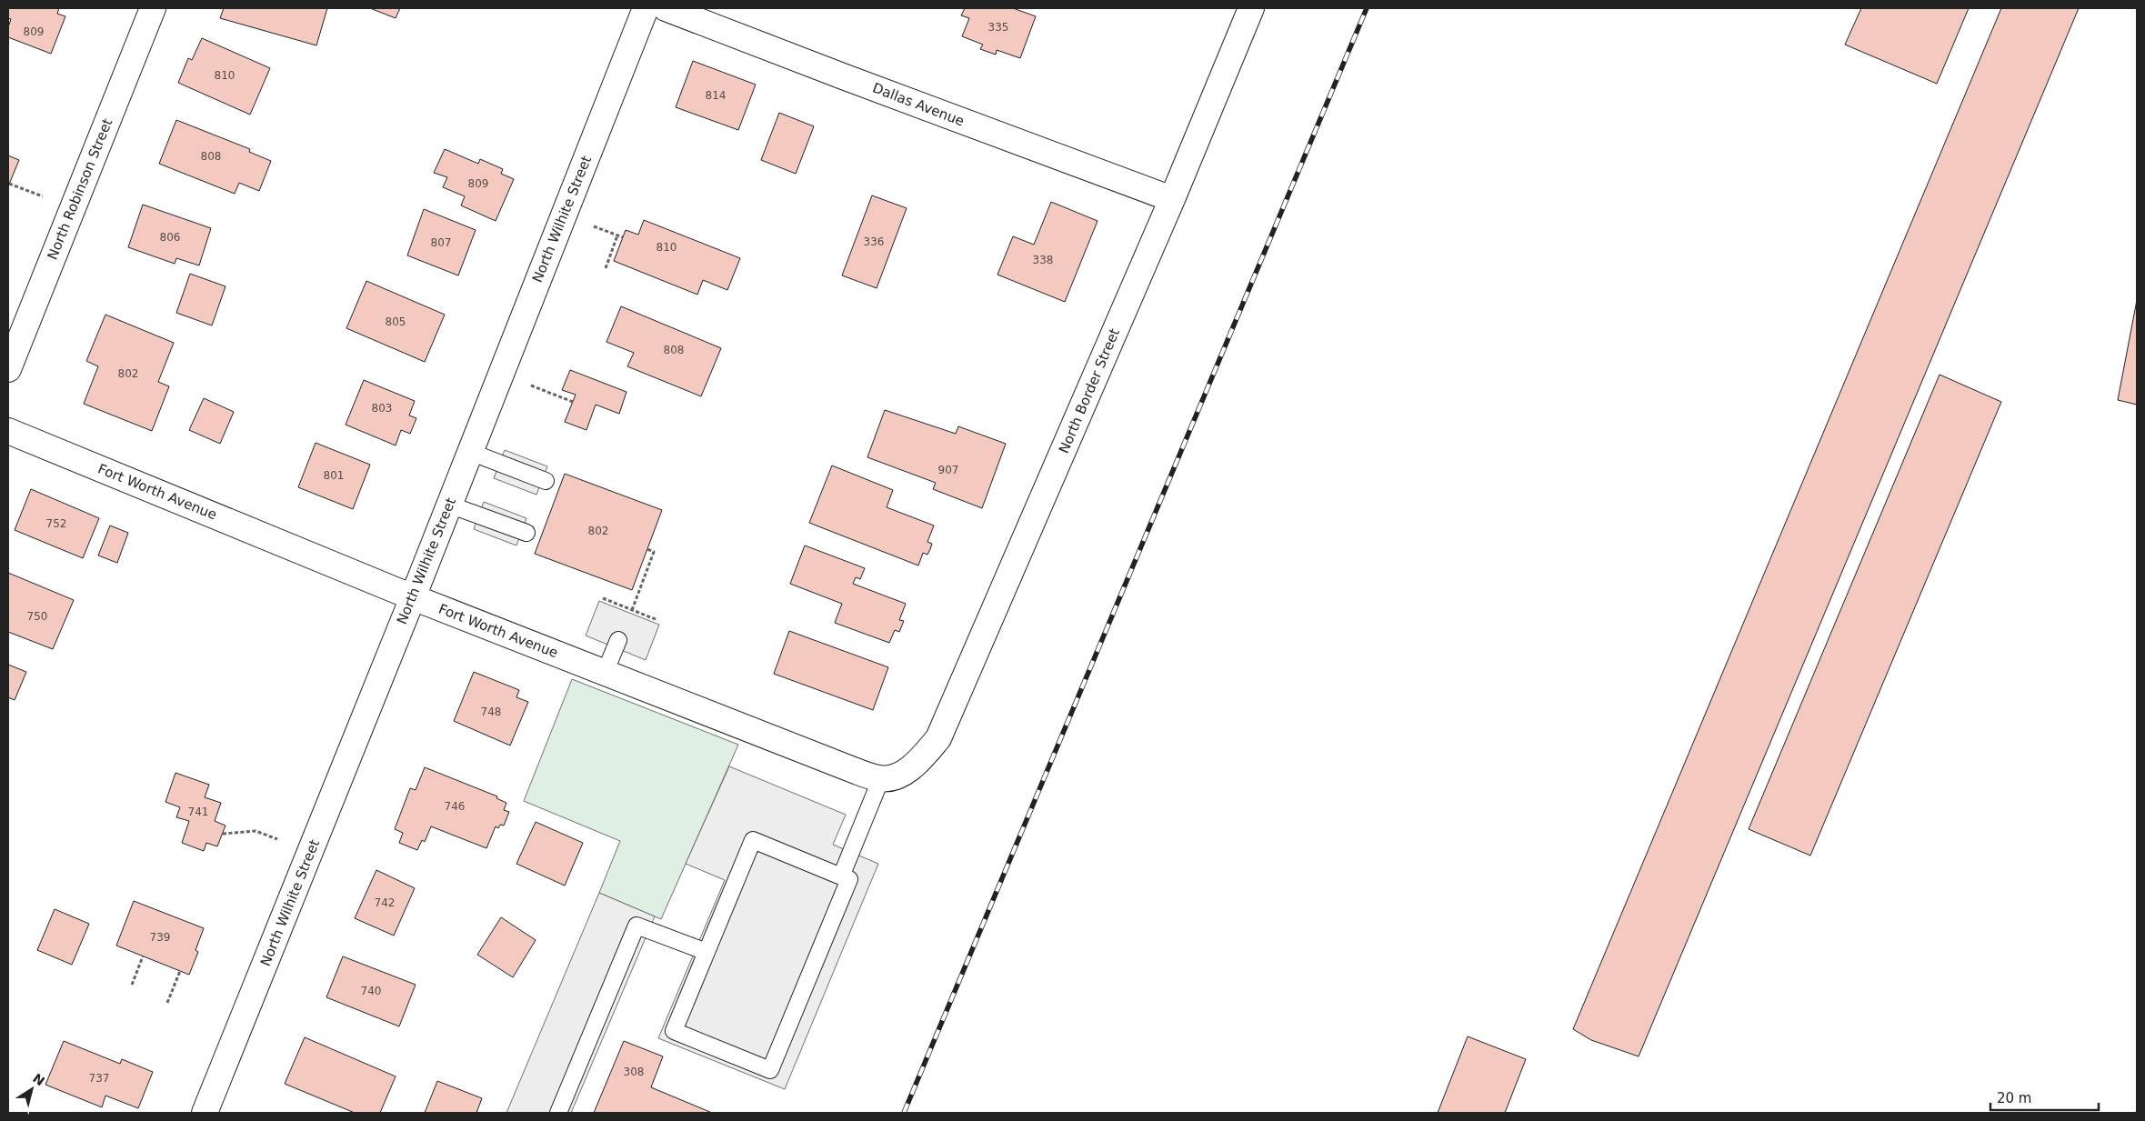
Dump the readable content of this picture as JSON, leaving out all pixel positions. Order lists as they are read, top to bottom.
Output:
{
  "streets": {
    "street": [
      "Dallas Avenue",
      "North Robinson Street",
      "North Wilhite Street",
      "North Border Street",
      "Fort Worth Avenue"
    ]
  },
  "crossings": [
    ["Dallas Avenue", "North Border Street"],
    ["North Wilhite Street", "Fort Worth Avenue"],
    ["North Border Street", "Fort Worth Avenue"]
  ],
  "house_numbers": [
    "335",
    "809",
    "810",
    "814",
    "808",
    "809",
    "806",
    "336",
    "807",
    "810",
    "338",
    "805",
    "808",
    "802",
    "803",
    "907",
    "801",
    "752",
    "802",
    "750",
    "748",
    "746",
    "741",
    "742",
    "739",
    "740",
    "308",
    "737"
  ],
  "scale_bar": "20 m",
  "north": "top right"
}
